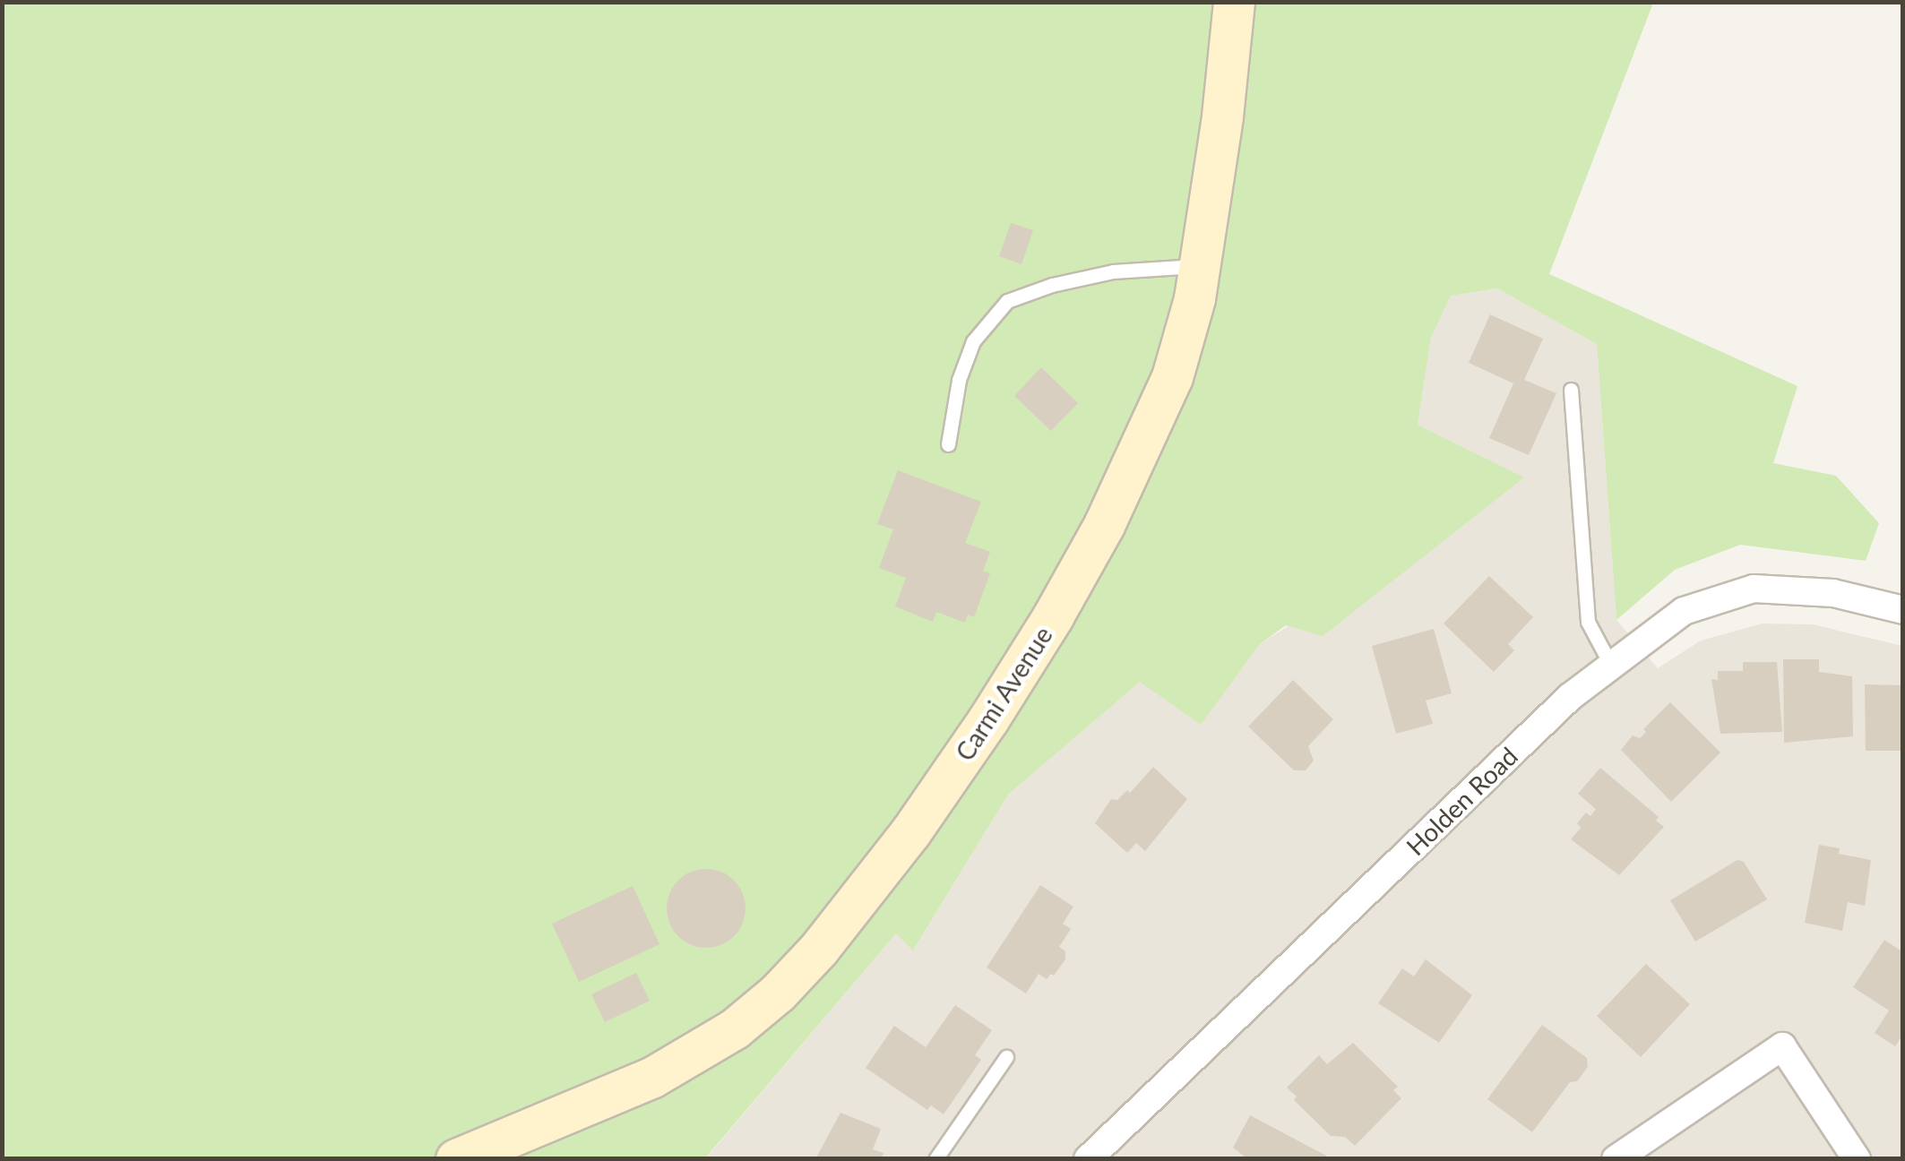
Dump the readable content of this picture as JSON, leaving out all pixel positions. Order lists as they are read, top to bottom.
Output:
{
  "streets": {
    "street": ["Carmi Avenue", "Holden Road"]
  }
}
